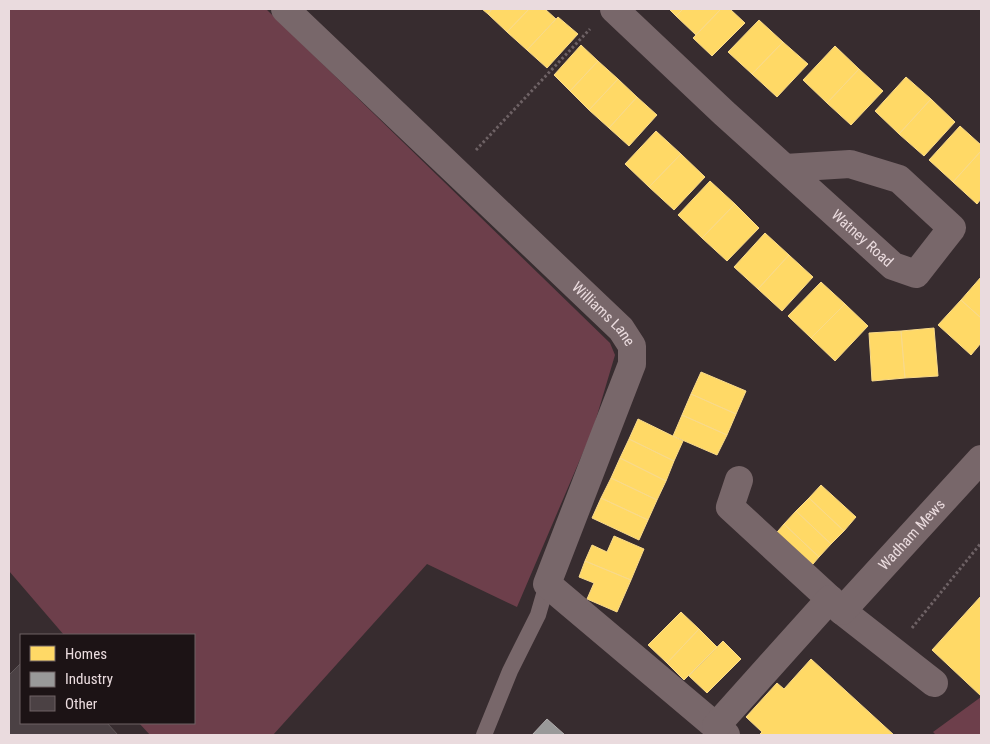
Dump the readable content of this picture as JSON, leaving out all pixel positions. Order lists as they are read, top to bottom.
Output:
{
  "streets": {
    "street": ["Watney Road", "Williams Lane", "Wadham Mews"]
  },
  "legend": ["Homes", "Industry", "Other"]
}
